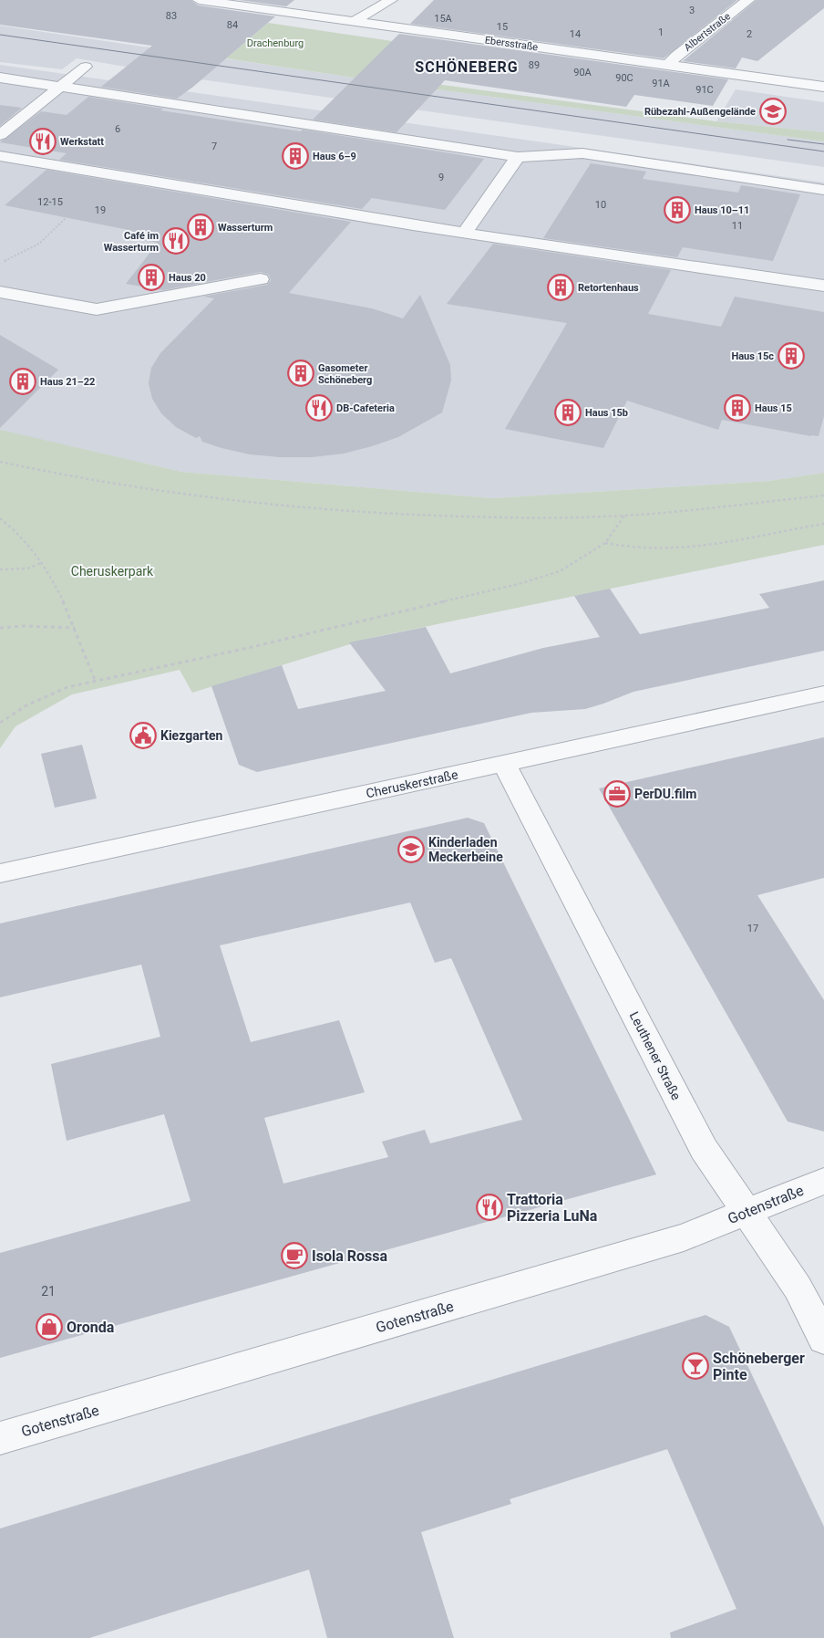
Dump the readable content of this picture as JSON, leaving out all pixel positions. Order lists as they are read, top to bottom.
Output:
{
  "streets": {
    "street": [
      "Albertstraße",
      "Ebersstraße",
      "Cheruskerstraße",
      "Leuthener Straße",
      "Gotenstraße"
    ]
  },
  "crossings": [
    ["Albertstraße", "Ebersstraße"],
    ["Cheruskerstraße", "Leuthener Straße"],
    ["Leuthener Straße", "Gotenstraße"]
  ],
  "districts": ["SCHÖNEBERG"],
  "parks": ["Drachenburg", "Cheruskerpark"],
  "places": {
    "school or university": ["Rübezahl-Außengelände", "Kinderladen Meckerbeine"],
    "restaurant": [
      "Werkstatt",
      "Café im Wasserturm",
      "DB-Cafeteria",
      "Trattoria Pizzeria LuNa"
    ],
    "building": [
      "Haus 6–9",
      "Haus 10–11",
      "Wasserturm",
      "Haus 20",
      "Retortenhaus",
      "Haus 15c",
      "Gasometer Schöneberg",
      "Haus 21–22",
      "Haus 15",
      "Haus 15b"
    ],
    "public building": ["Kiezgarten"],
    "office": ["PerDU.film"],
    "cafe": ["Isola Rossa"],
    "shop": ["Oronda"],
    "bar": ["Schöneberger Pinte"]
  },
  "house_numbers": [
    "3",
    "83",
    "15A",
    "84",
    "15",
    "1",
    "14",
    "2",
    "89",
    "90A",
    "90C",
    "91A",
    "91C",
    "6",
    "7",
    "9",
    "12-15",
    "10",
    "19",
    "11",
    "17",
    "21"
  ]
}
